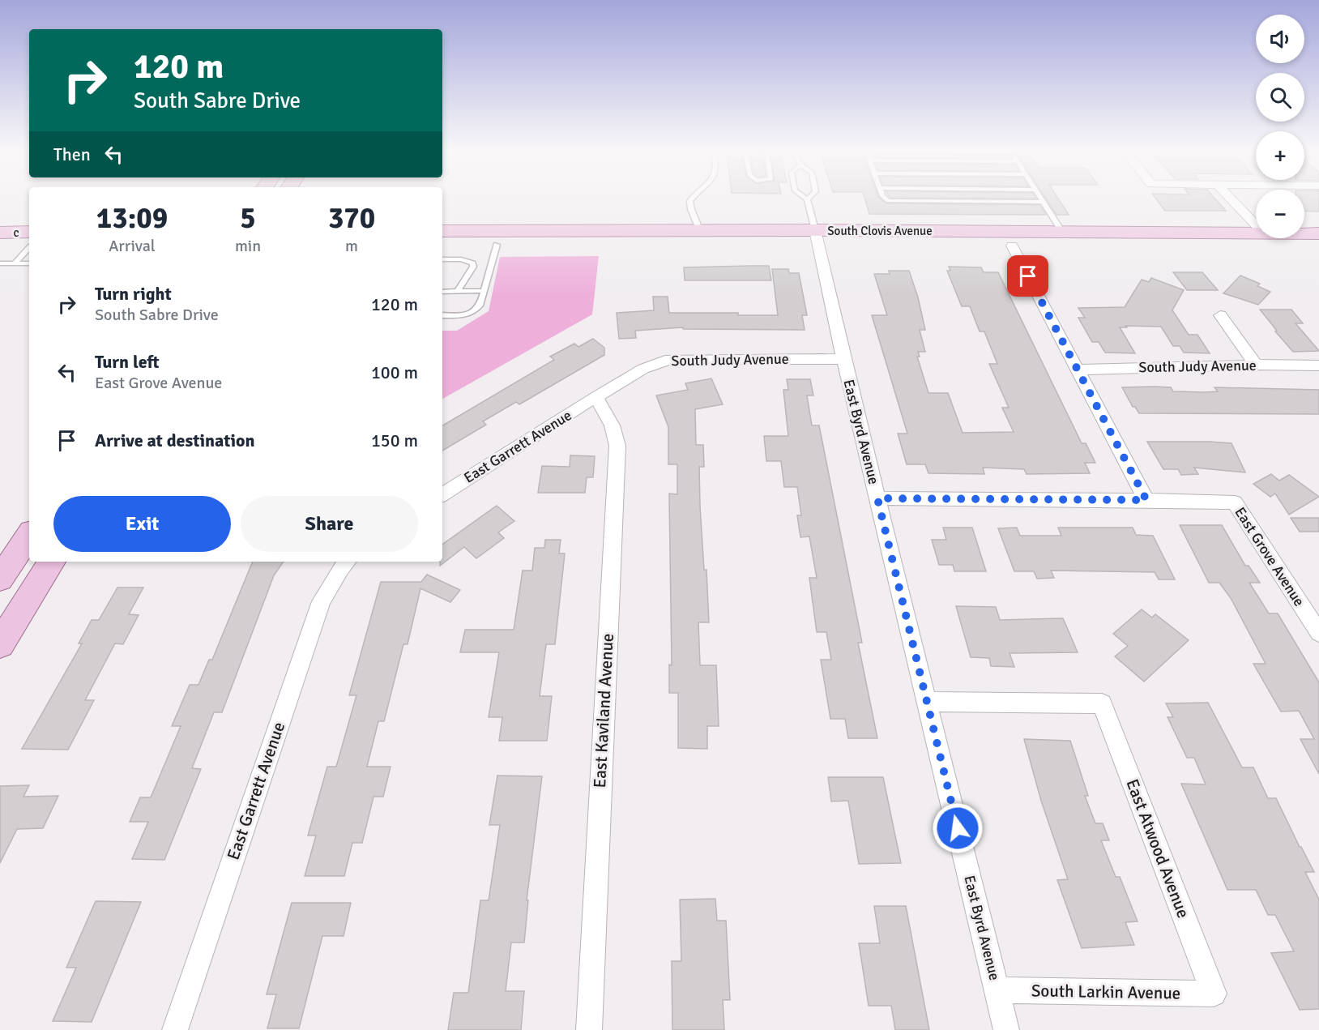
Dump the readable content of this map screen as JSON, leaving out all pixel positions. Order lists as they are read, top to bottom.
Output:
{
  "streets": {
    "main road": ["South Clovis Avenue", "c"],
    "street": [
      "South Judy Avenue",
      "East Byrd Avenue",
      "East Garrett Avenue",
      "East Grove Avenue",
      "East Kaviland Avenue",
      "East Atwood Avenue",
      "South Larkin Avenue"
    ]
  },
  "crossings": [
    ["South Clovis Avenue", "East Byrd Avenue"],
    ["South Judy Avenue", "East Byrd Avenue"],
    ["South Judy Avenue", "East Garrett Avenue"],
    ["South Judy Avenue", "East Kaviland Avenue"],
    ["East Byrd Avenue", "East Atwood Avenue"],
    ["East Byrd Avenue", "South Larkin Avenue"],
    ["East Garrett Avenue", "East Kaviland Avenue"],
    ["East Atwood Avenue", "South Larkin Avenue"]
  ],
  "page": {
    "map_buttons": ["+", "−"],
    "turn": ["120 m", "South Sabre Drive"],
    "then": "Then",
    "eta": [
      "13:09",
      "Arrival",
      "5",
      "min",
      "370",
      "m"
    ],
    "list": [
      {
        "name": "Turn right",
        "note": "South Sabre Drive",
        "value": "120 m"
      },
      {
        "name": "Turn left",
        "note": "East Grove Avenue",
        "value": "100 m"
      },
      {
        "name": "Arrive at destination",
        "value": "150 m"
      }
    ],
    "buttons": ["Exit", "Share"]
  }
}
